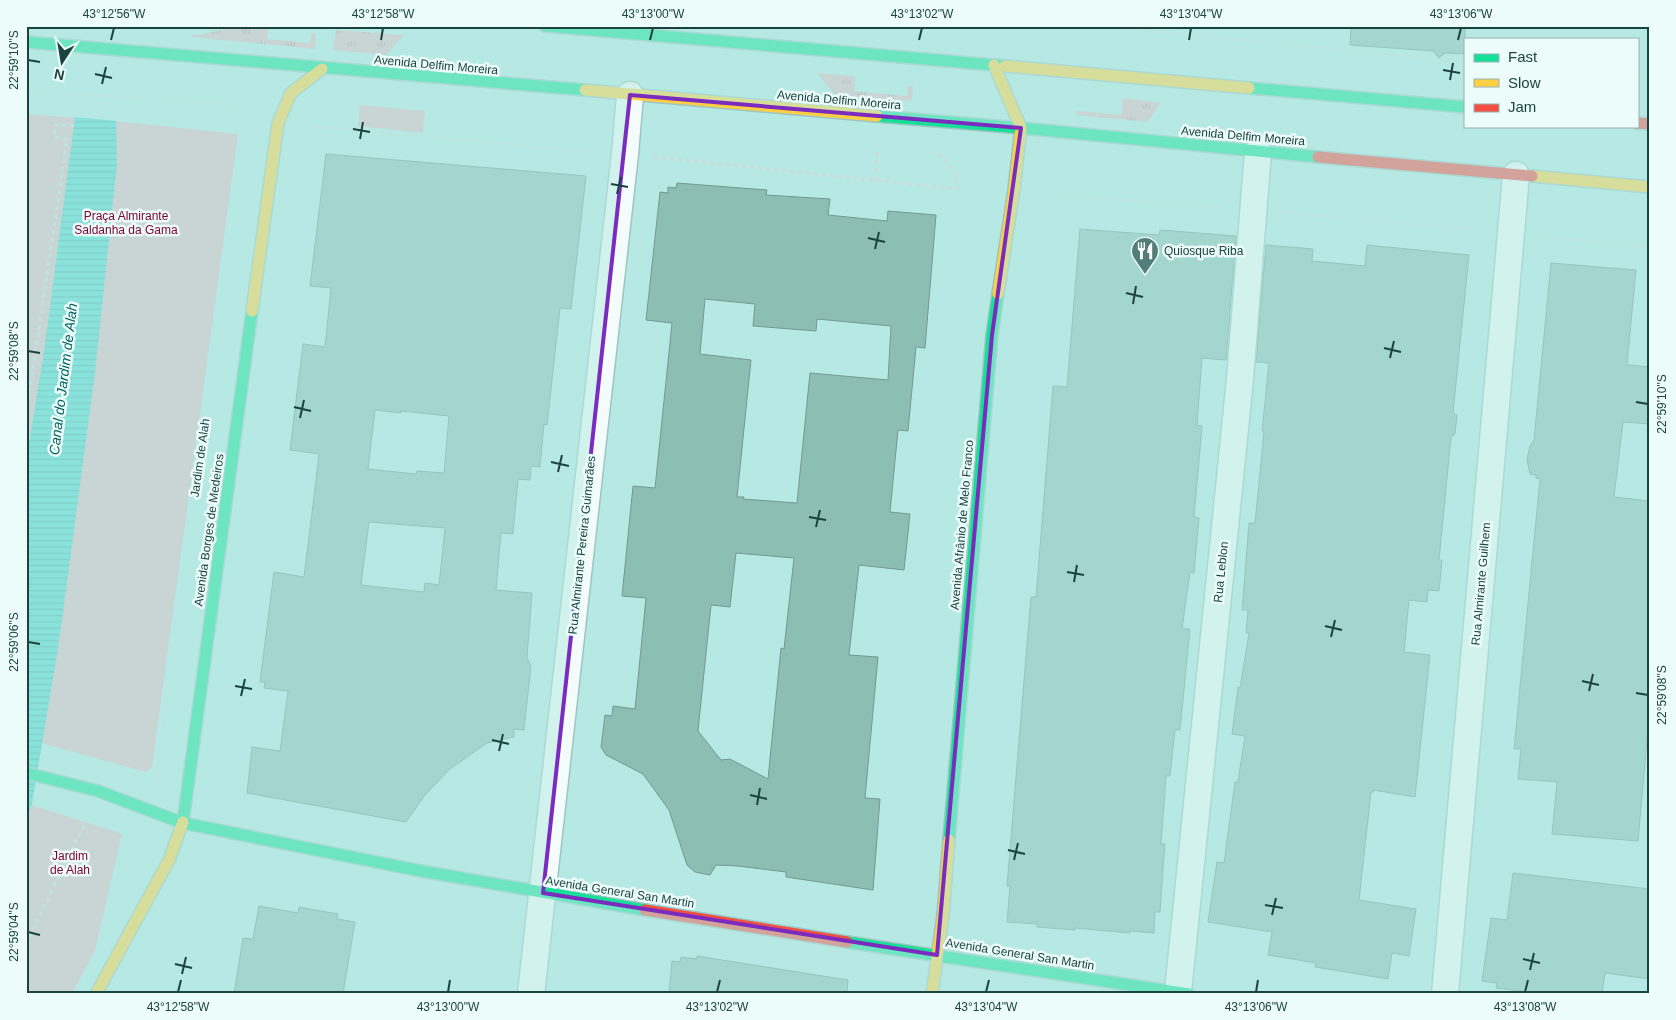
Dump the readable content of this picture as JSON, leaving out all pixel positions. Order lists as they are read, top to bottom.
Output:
{
  "streets": {
    "main road": [
      "Avenida Delfim Moreira",
      "Avenida Afrânio de Melo Franco",
      "Avenida Borges de Medeiros",
      "Avenida General San Martin"
    ],
    "street": ["Rua Almirante Pereira Guimarães", "Rua Leblon", "Rua Almirante Guilhem"]
  },
  "crossings": [
    ["Avenida Delfim Moreira", "Avenida Afrânio de Melo Franco"],
    ["Avenida Delfim Moreira", "Avenida Borges de Medeiros"],
    ["Avenida Delfim Moreira", "Rua Almirante Pereira Guimarães"],
    ["Avenida Delfim Moreira", "Rua Leblon"],
    ["Avenida Delfim Moreira", "Rua Almirante Guilhem"],
    ["Avenida Afrânio de Melo Franco", "Avenida General San Martin"],
    ["Avenida Borges de Medeiros", "Avenida General San Martin"],
    ["Rua Almirante Pereira Guimarães", "Avenida General San Martin"],
    ["Rua Leblon", "Avenida General San Martin"]
  ],
  "water": ["Canal do Jardim de Alah"],
  "parks": ["Praça Almirante Saldanha da Gama", "Jardim de Alah"],
  "places": {
    "restaurant": ["Quiosque Riba"]
  },
  "legend": ["Fast", "Slow", "Jam"],
  "north": "bottom",
  "coordinates": [
    "43°12'56\"W",
    "43°12'58\"W",
    "43°13'00\"W",
    "43°13'02\"W",
    "43°13'04\"W",
    "43°13'06\"W",
    "22°59'10\"S",
    "22°59'08\"S",
    "22°59'06\"S",
    "22°59'04\"S",
    "43°13'08\"W"
  ]
}
